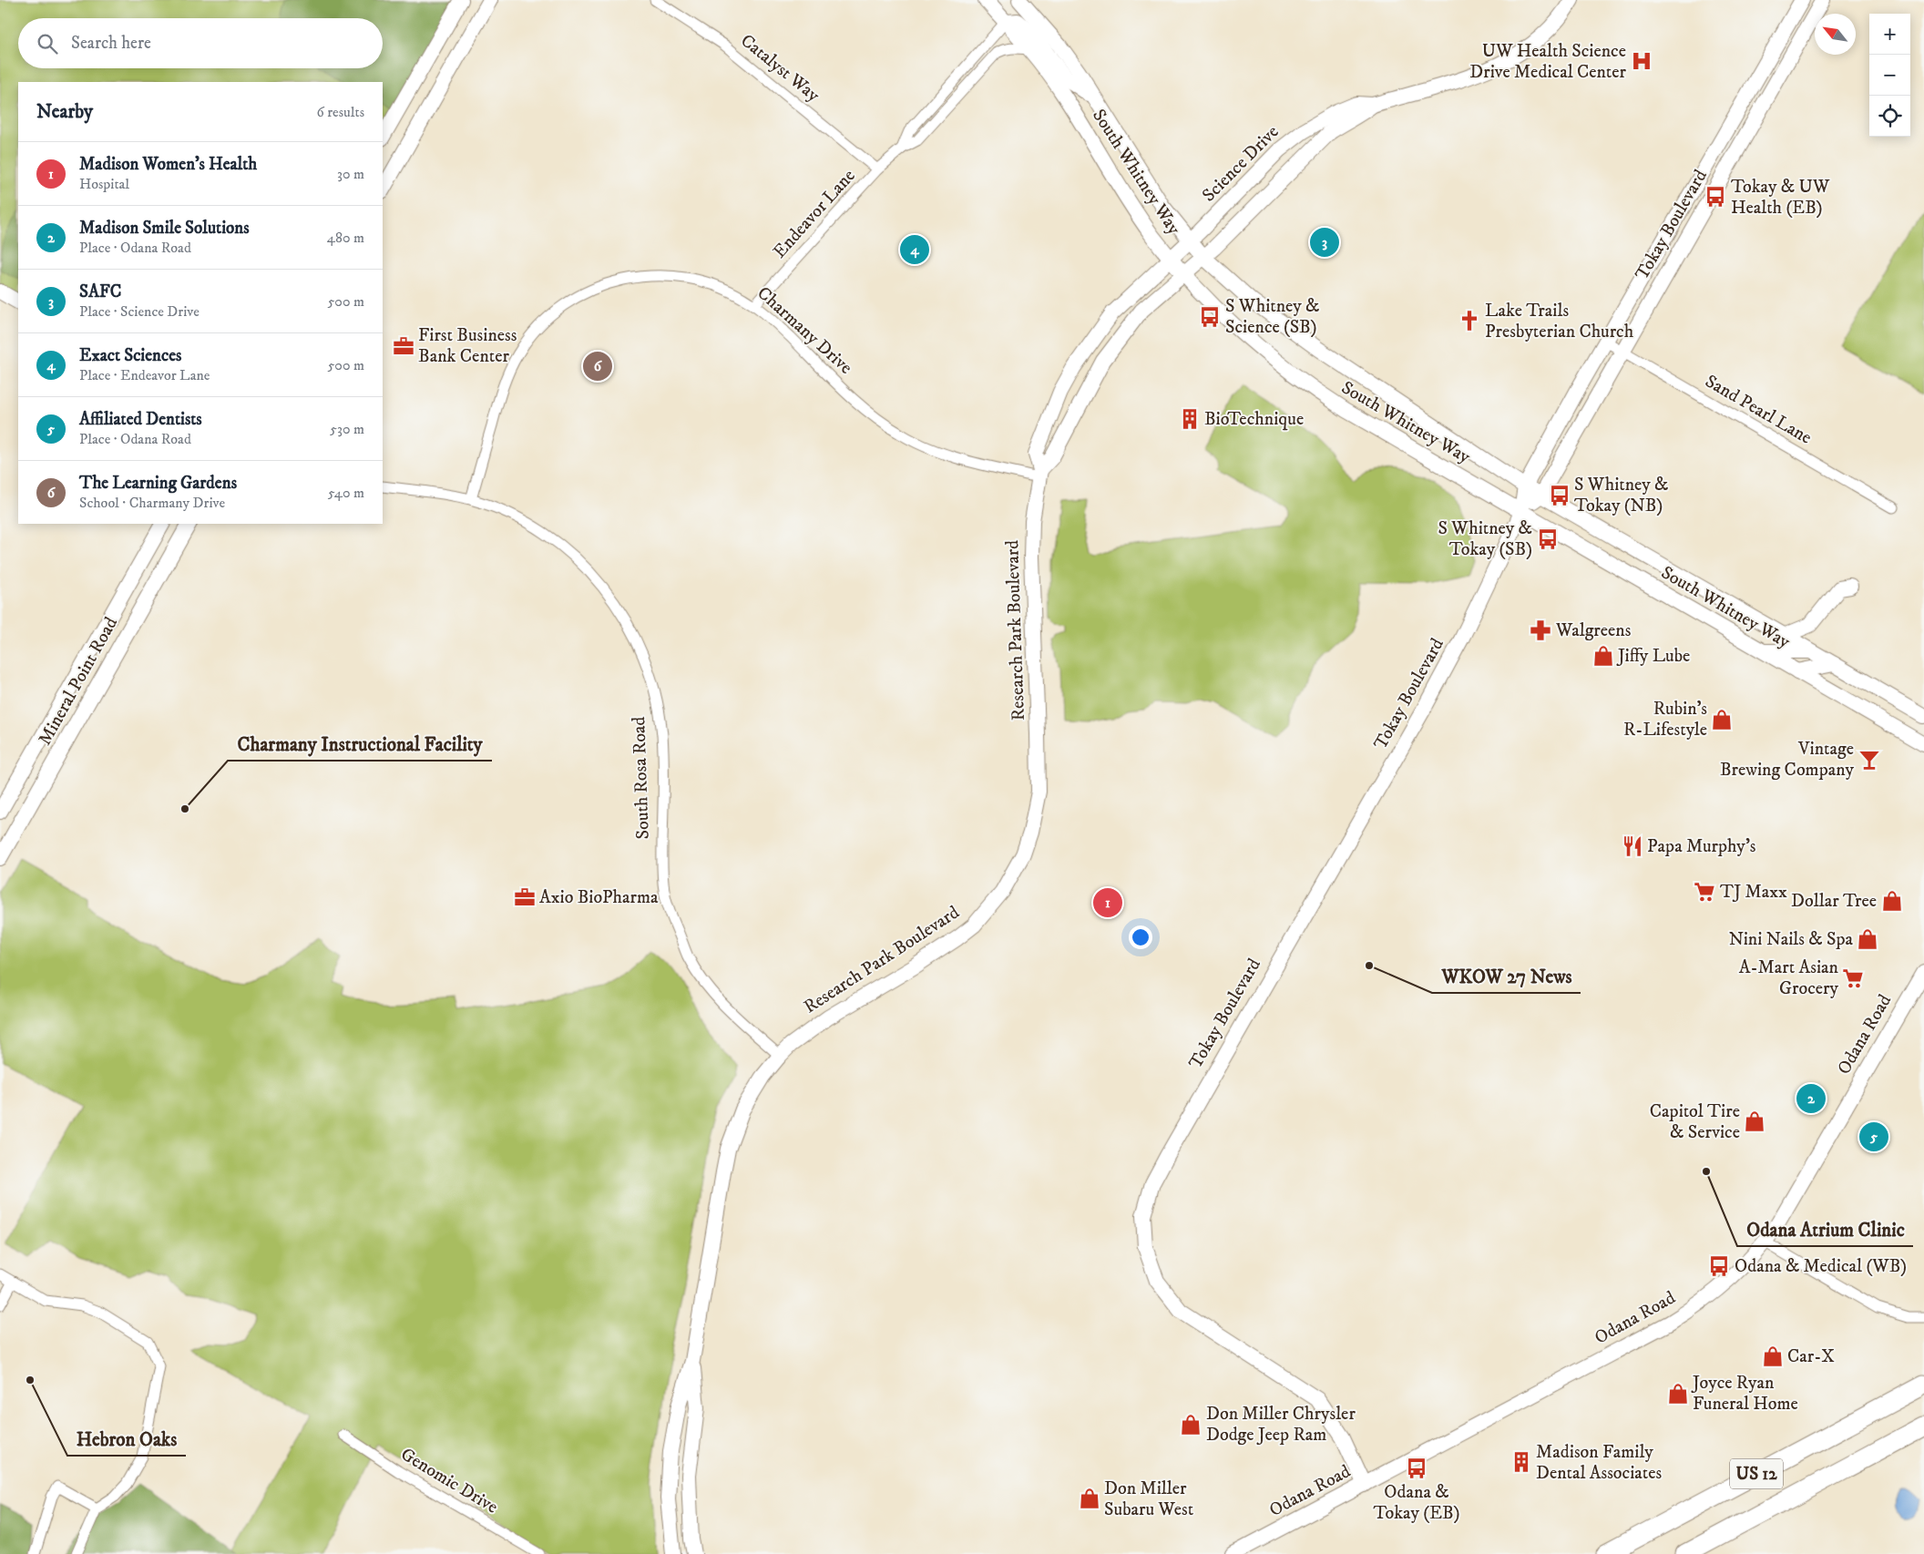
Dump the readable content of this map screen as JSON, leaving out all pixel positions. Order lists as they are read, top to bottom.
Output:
{
  "streets": {
    "highway": ["US 12"],
    "street": [
      "Catalyst Way",
      "Science Drive",
      "South Whitney Way",
      "Endeavor Lane",
      "Tokay Boulevard",
      "Charmany Drive",
      "Sand Pearl Lane",
      "Research Park Boulevard",
      "Mineral Point Road",
      "South Rosa Road",
      "Odana Road",
      "Genomic Drive"
    ]
  },
  "crossings": [
    ["Catalyst Way", "Endeavor Lane"],
    ["Science Drive", "South Whitney Way"],
    ["Science Drive", "Research Park Boulevard"],
    ["South Whitney Way", "Endeavor Lane"],
    ["South Whitney Way", "Tokay Boulevard"],
    ["South Whitney Way", "Research Park Boulevard"],
    ["Endeavor Lane", "Charmany Drive"],
    ["Tokay Boulevard", "Sand Pearl Lane"],
    ["Tokay Boulevard", "Odana Road"],
    ["Charmany Drive", "Research Park Boulevard"],
    ["Charmany Drive", "South Rosa Road"],
    ["Research Park Boulevard", "South Rosa Road"]
  ],
  "places": {
    "hospital": ["UW Health Science Drive Medical Center"],
    "bus stop": [
      "Tokay & UW Health (EB)",
      "S Whitney & Science (SB)",
      "S Whitney & Tokay (NB)",
      "S Whitney & Tokay (SB)",
      "Odana & Medical (WB)",
      "Odana & Tokay (EB)"
    ],
    "church": ["Lake Trails Presbyterian Church"],
    "office": ["First Business Bank Center", "Axio BioPharma"],
    "building": ["BioTechnique", "Madison Family Dental Associates"],
    "pharmacy": ["Walgreens"],
    "shop": [
      "Jiffy Lube",
      "Rubin's R-Lifestyle",
      "Dollar Tree",
      "Nini Nails & Spa",
      "Capitol Tire & Service",
      "Car-X",
      "Joyce Ryan Funeral Home",
      "Don Miller Chrysler Dodge Jeep Ram",
      "Don Miller Subaru West"
    ],
    "bar": ["Vintage Brewing Company"],
    "other": [
      "Charmany Instructional Facility",
      "WKOW 27 News",
      "Odana Atrium Clinic",
      "Hebron Oaks"
    ],
    "restaurant": ["Papa Murphy's"],
    "supermarket": ["TJ Maxx", "A-Mart Asian Grocery"]
  },
  "north": "top left",
  "page": {
    "map_buttons": ["+", "−"],
    "search": "Search here",
    "heading": ["Nearby", "6 results"],
    "list": [
      {
        "mark": "1",
        "name": "Madison Women's Health",
        "note": "Hospital",
        "value": "30 m"
      },
      {
        "mark": "2",
        "name": "Madison Smile Solutions",
        "note": "Place · Odana Road",
        "value": "480 m"
      },
      {
        "mark": "3",
        "name": "SAFC",
        "note": "Place · Science Drive",
        "value": "500 m"
      },
      {
        "mark": "4",
        "name": "Exact Sciences",
        "note": "Place · Endeavor Lane",
        "value": "500 m"
      },
      {
        "mark": "5",
        "name": "Affiliated Dentists",
        "note": "Place · Odana Road",
        "value": "530 m"
      },
      {
        "mark": "6",
        "name": "The Learning Gardens",
        "note": "School · Charmany Drive",
        "value": "540 m"
      }
    ],
    "pins": [
      "3",
      "4",
      "6",
      "1",
      "2",
      "5"
    ]
  }
}
